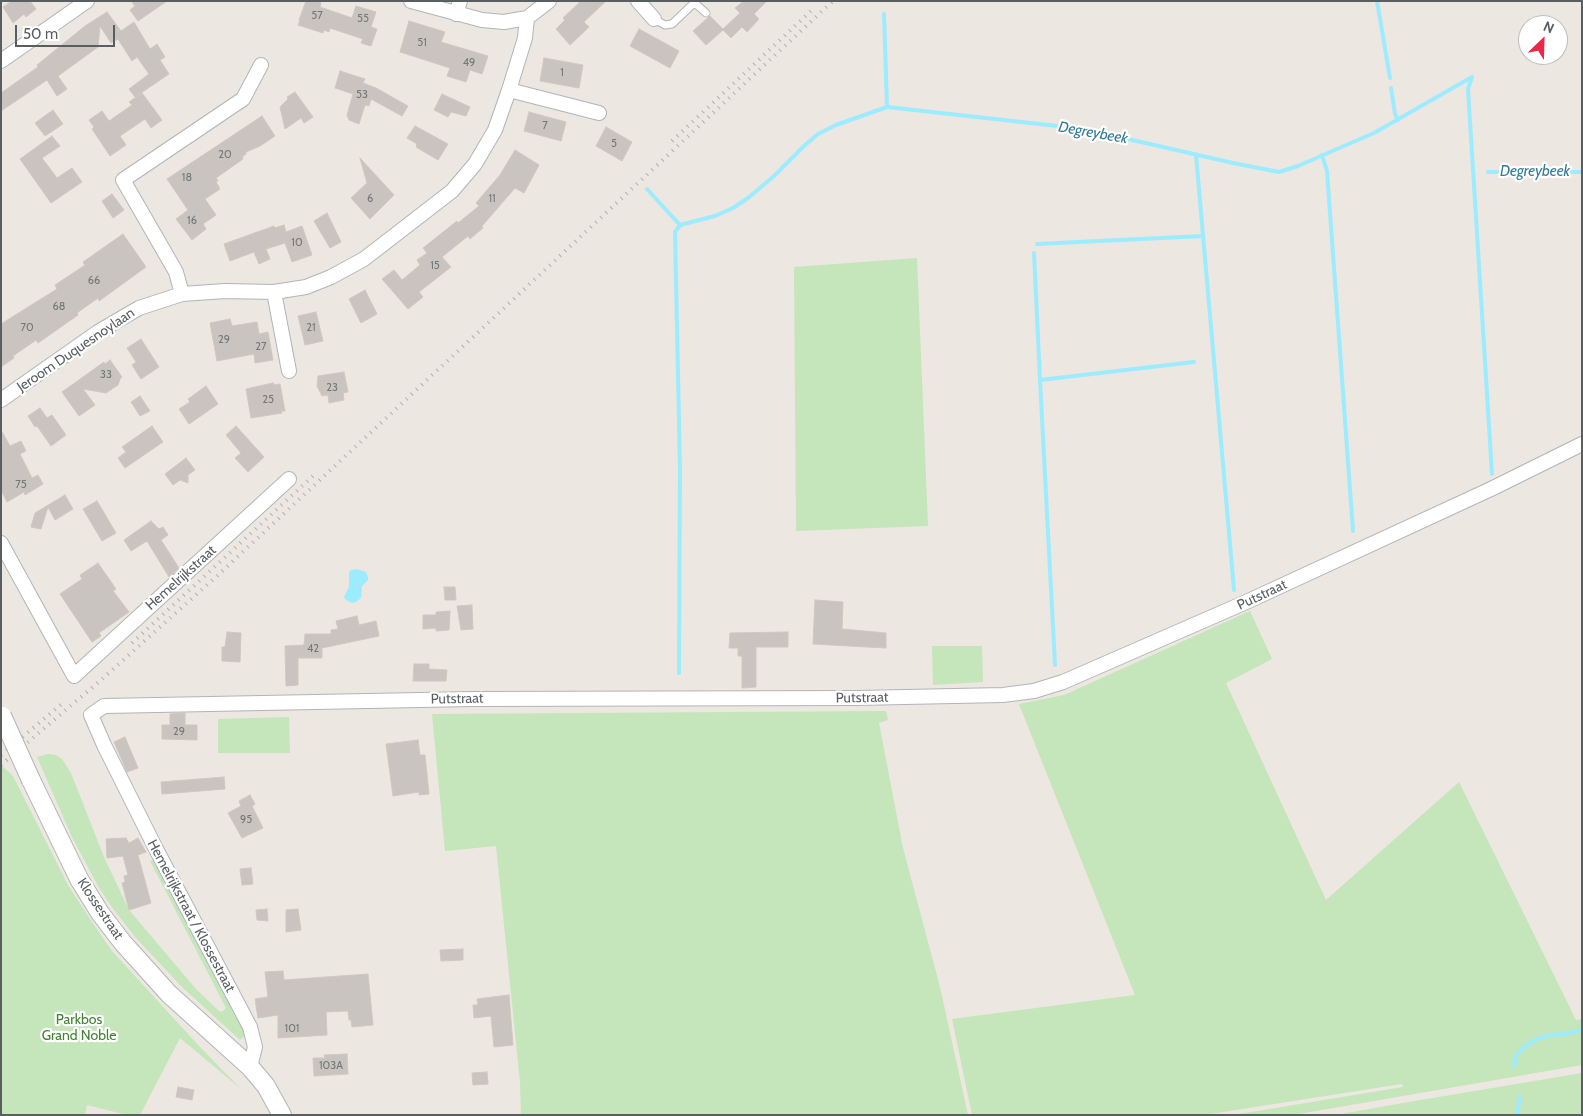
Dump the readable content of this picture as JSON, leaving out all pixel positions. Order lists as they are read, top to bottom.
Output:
{
  "streets": {
    "street": [
      "Jeroom Duquesnoylaan",
      "Hemelrijkstraat",
      "Putstraat",
      "Klossestraat",
      "Hemelrijkstraat / Klossestraat"
    ]
  },
  "crossings": [
    ["Putstraat", "Hemelrijkstraat / Klossestraat"],
    ["Klossestraat", "Hemelrijkstraat / Klossestraat"]
  ],
  "water": ["Degreybeek"],
  "parks": ["Parkbos Grand Noble"],
  "house_numbers": [
    "57",
    "55",
    "51",
    "49",
    "1",
    "53",
    "7",
    "5",
    "20",
    "18",
    "6",
    "11",
    "16",
    "10",
    "15",
    "66",
    "68",
    "70",
    "21",
    "29",
    "27",
    "33",
    "23",
    "25",
    "75",
    "42",
    "29",
    "95",
    "101",
    "103A"
  ],
  "scale_bar": "50 m",
  "north": "top right"
}
